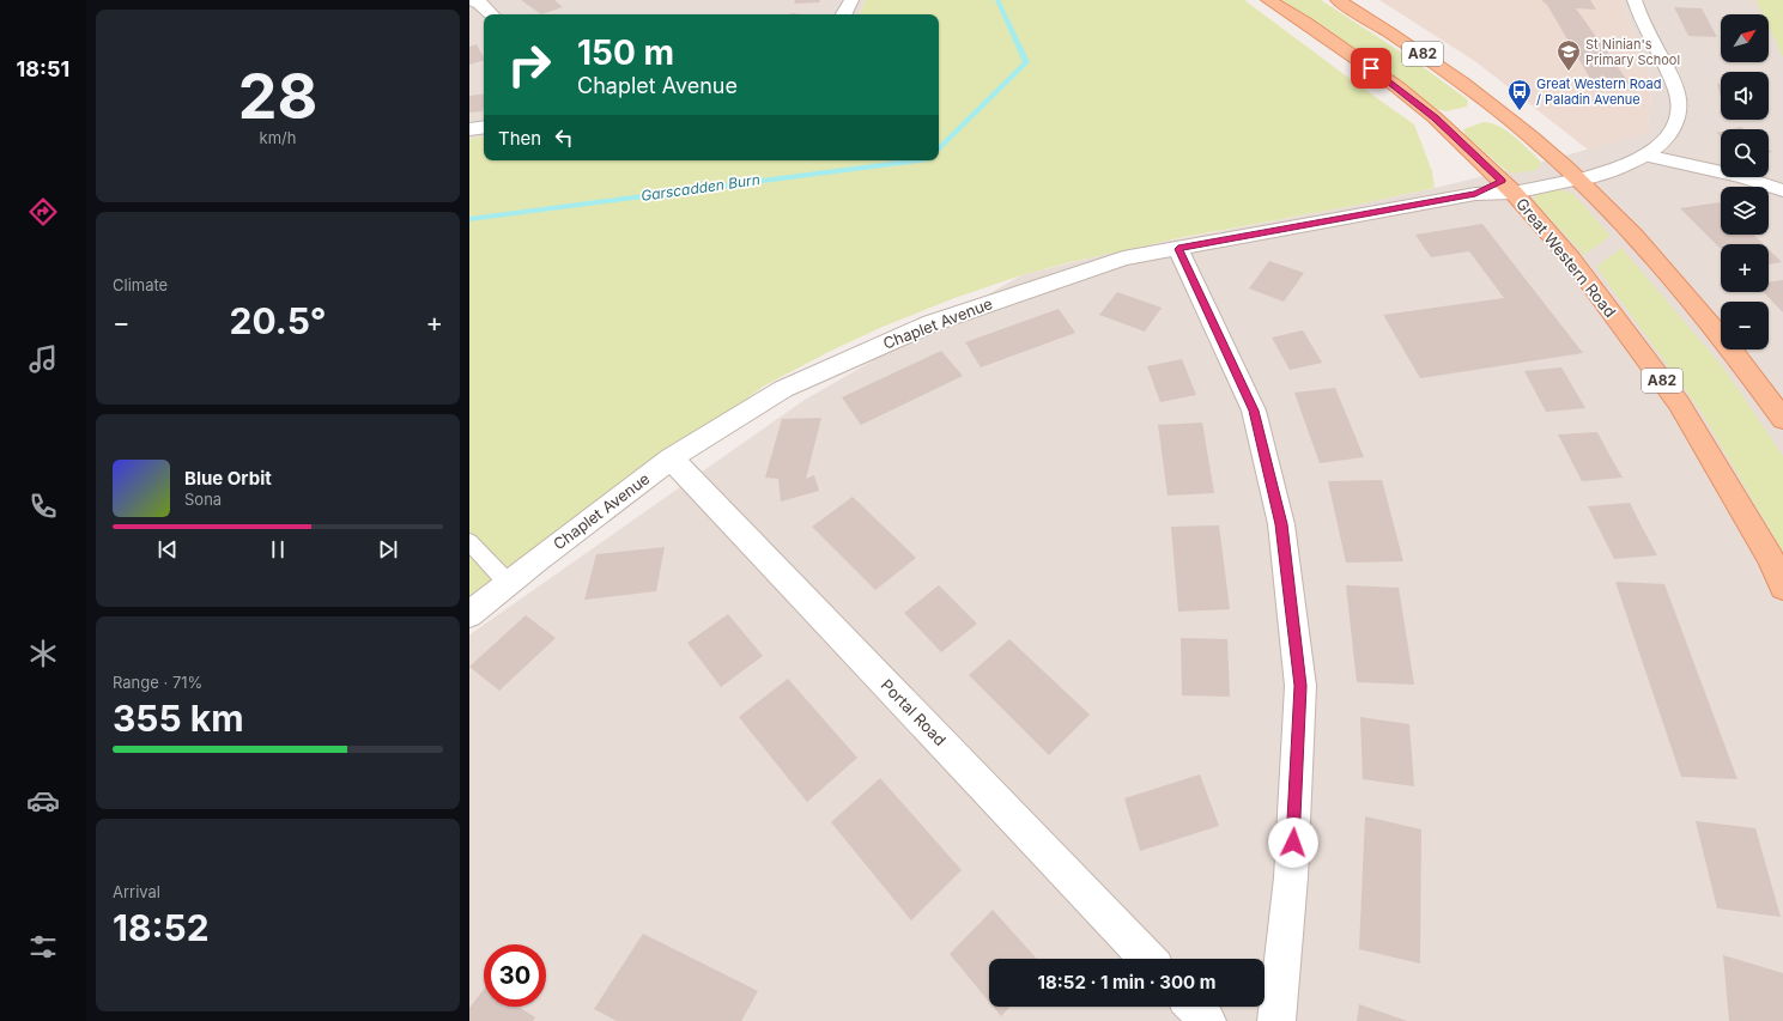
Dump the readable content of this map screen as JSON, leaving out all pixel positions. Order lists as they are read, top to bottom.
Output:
{
  "streets": {
    "main road": ["A82", "Great Western Road"],
    "street": ["Chaplet Avenue", "Portal Road"]
  },
  "crossings": [
    ["A82", "Chaplet Avenue"],
    ["Great Western Road", "Chaplet Avenue"],
    ["Chaplet Avenue", "Portal Road"]
  ],
  "water": ["Garscadden Burn"],
  "places": {
    "school or university": ["St Ninian's Primary School"],
    "bus stop": ["Great Western Road / Paladin Avenue"]
  },
  "north": "top right",
  "page": {
    "tabs": "18:51",
    "tile": [
      ["28", "km/h"],
      "Climate",
      ["Range · 71%", "355 km"],
      ["Arrival", "18:52"]
    ],
    "map_buttons": ["+", "−"],
    "turn": ["150 m", "Chaplet Avenue"],
    "then": "Then",
    "heat": ["−", "20.5°", "+"],
    "song": ["Blue Orbit", "Sona"],
    "limit": "30",
    "trip": "18:52 · 1 min · 300 m"
  }
}
